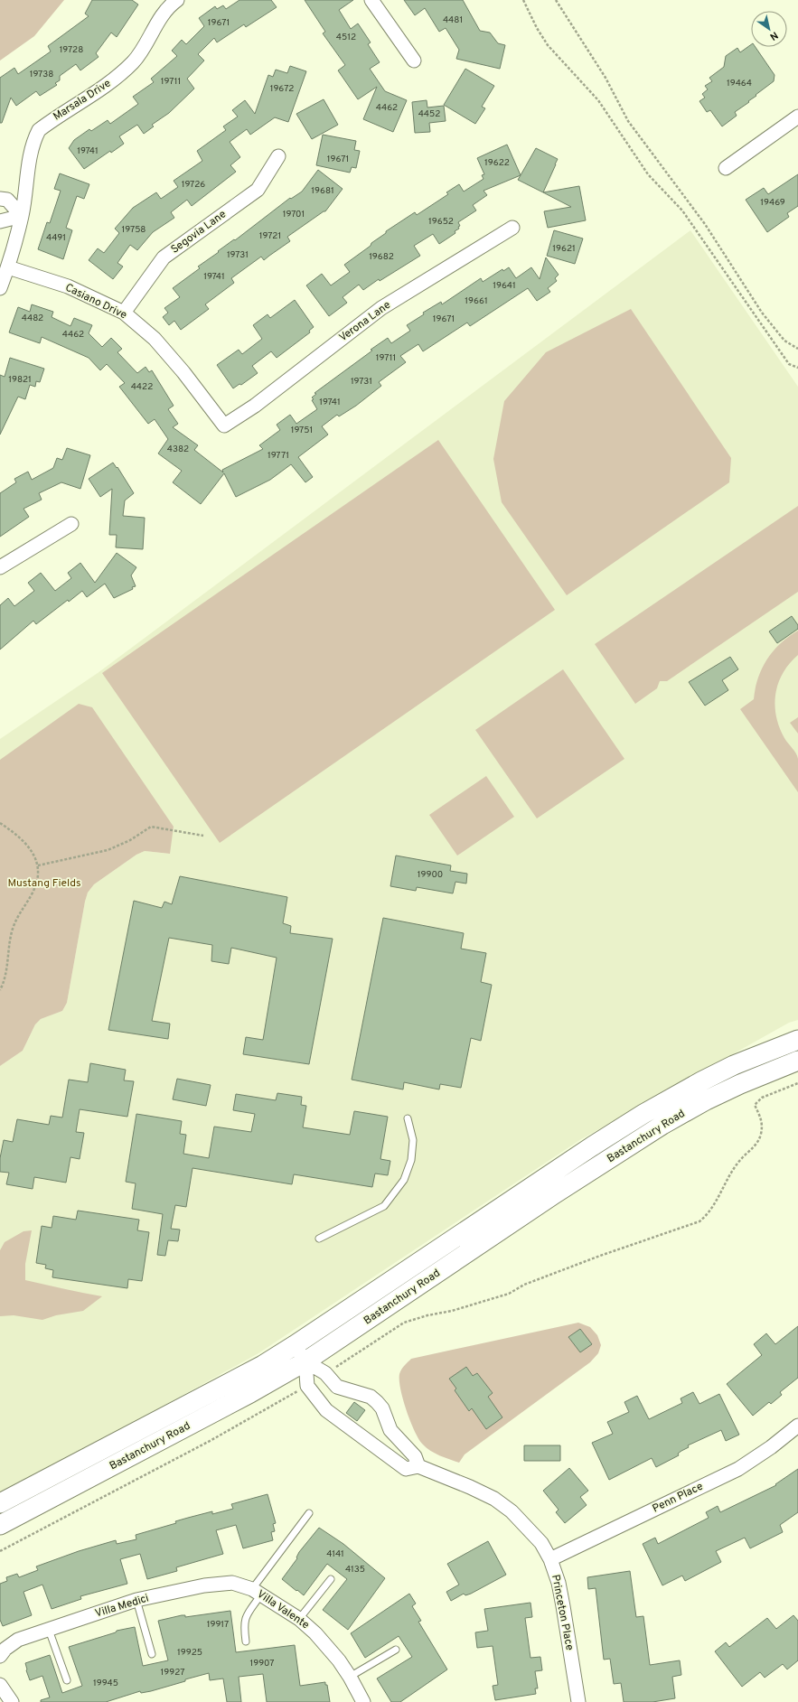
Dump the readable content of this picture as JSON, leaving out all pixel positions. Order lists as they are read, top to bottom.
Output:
{
  "streets": {
    "main road": ["Bastanchury Road"],
    "street": [
      "Marsala Drive",
      "Segovia Lane",
      "Casiano Drive",
      "Verona Lane",
      "Penn Place",
      "Villa Medici",
      "Villa Valente",
      "Princeton Place"
    ]
  },
  "crossings": [
    ["Marsala Drive", "Casiano Drive"],
    ["Segovia Lane", "Casiano Drive"],
    ["Casiano Drive", "Verona Lane"],
    ["Penn Place", "Princeton Place"],
    ["Villa Medici", "Villa Valente"]
  ],
  "parks": ["Mustang Fields"],
  "house_numbers": [
    "4481",
    "19671",
    "4512",
    "19728",
    "19738",
    "19711",
    "19464",
    "19672",
    "4462",
    "4452",
    "19741",
    "19671",
    "19622",
    "19726",
    "19681",
    "19469",
    "19701",
    "19652",
    "19758",
    "19721",
    "4491",
    "19621",
    "19731",
    "19682",
    "19741",
    "19641",
    "19661",
    "4482",
    "19671",
    "4462",
    "19711",
    "19821",
    "19731",
    "4422",
    "19741",
    "19751",
    "4382",
    "19771",
    "19900",
    "4141",
    "4135",
    "19917",
    "19925",
    "19907",
    "19927",
    "19945"
  ],
  "north": "bottom right"
}
